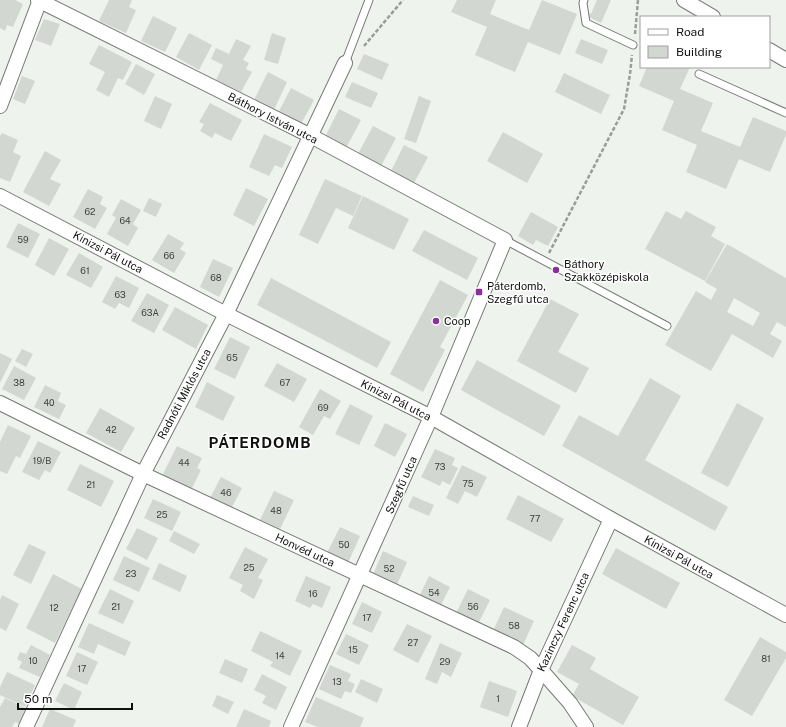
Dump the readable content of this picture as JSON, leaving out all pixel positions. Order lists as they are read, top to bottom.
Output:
{
  "streets": {
    "street": [
      "Báthory István utca",
      "Kinizsi Pál utca",
      "Radnóti Miklós utca",
      "Szegfű utca",
      "Honvéd utca",
      "Kazinczy Ferenc utca"
    ]
  },
  "crossings": [
    ["Báthory István utca", "Radnóti Miklós utca"],
    ["Báthory István utca", "Szegfű utca"],
    ["Kinizsi Pál utca", "Radnóti Miklós utca"],
    ["Kinizsi Pál utca", "Szegfű utca"],
    ["Kinizsi Pál utca", "Kazinczy Ferenc utca"],
    ["Radnóti Miklós utca", "Honvéd utca"],
    ["Szegfű utca", "Honvéd utca"],
    ["Honvéd utca", "Kazinczy Ferenc utca"]
  ],
  "districts": ["PÁTERDOMB"],
  "places": {
    "other": ["Báthory Szakközépiskola", "Coop"],
    "transit": ["Páterdomb, Szegfű utca"]
  },
  "house_numbers": [
    "62",
    "64",
    "59",
    "66",
    "61",
    "68",
    "63",
    "63A",
    "65",
    "38",
    "67",
    "40",
    "69",
    "42",
    "19/B",
    "44",
    "73",
    "75",
    "21",
    "46",
    "48",
    "25",
    "77",
    "50",
    "25",
    "52",
    "23",
    "54",
    "16",
    "21",
    "56",
    "12",
    "17",
    "58",
    "27",
    "15",
    "14",
    "81",
    "10",
    "29",
    "17",
    "13",
    "1"
  ],
  "legend": ["Road", "Building"],
  "scale_bar": "50 m"
}
